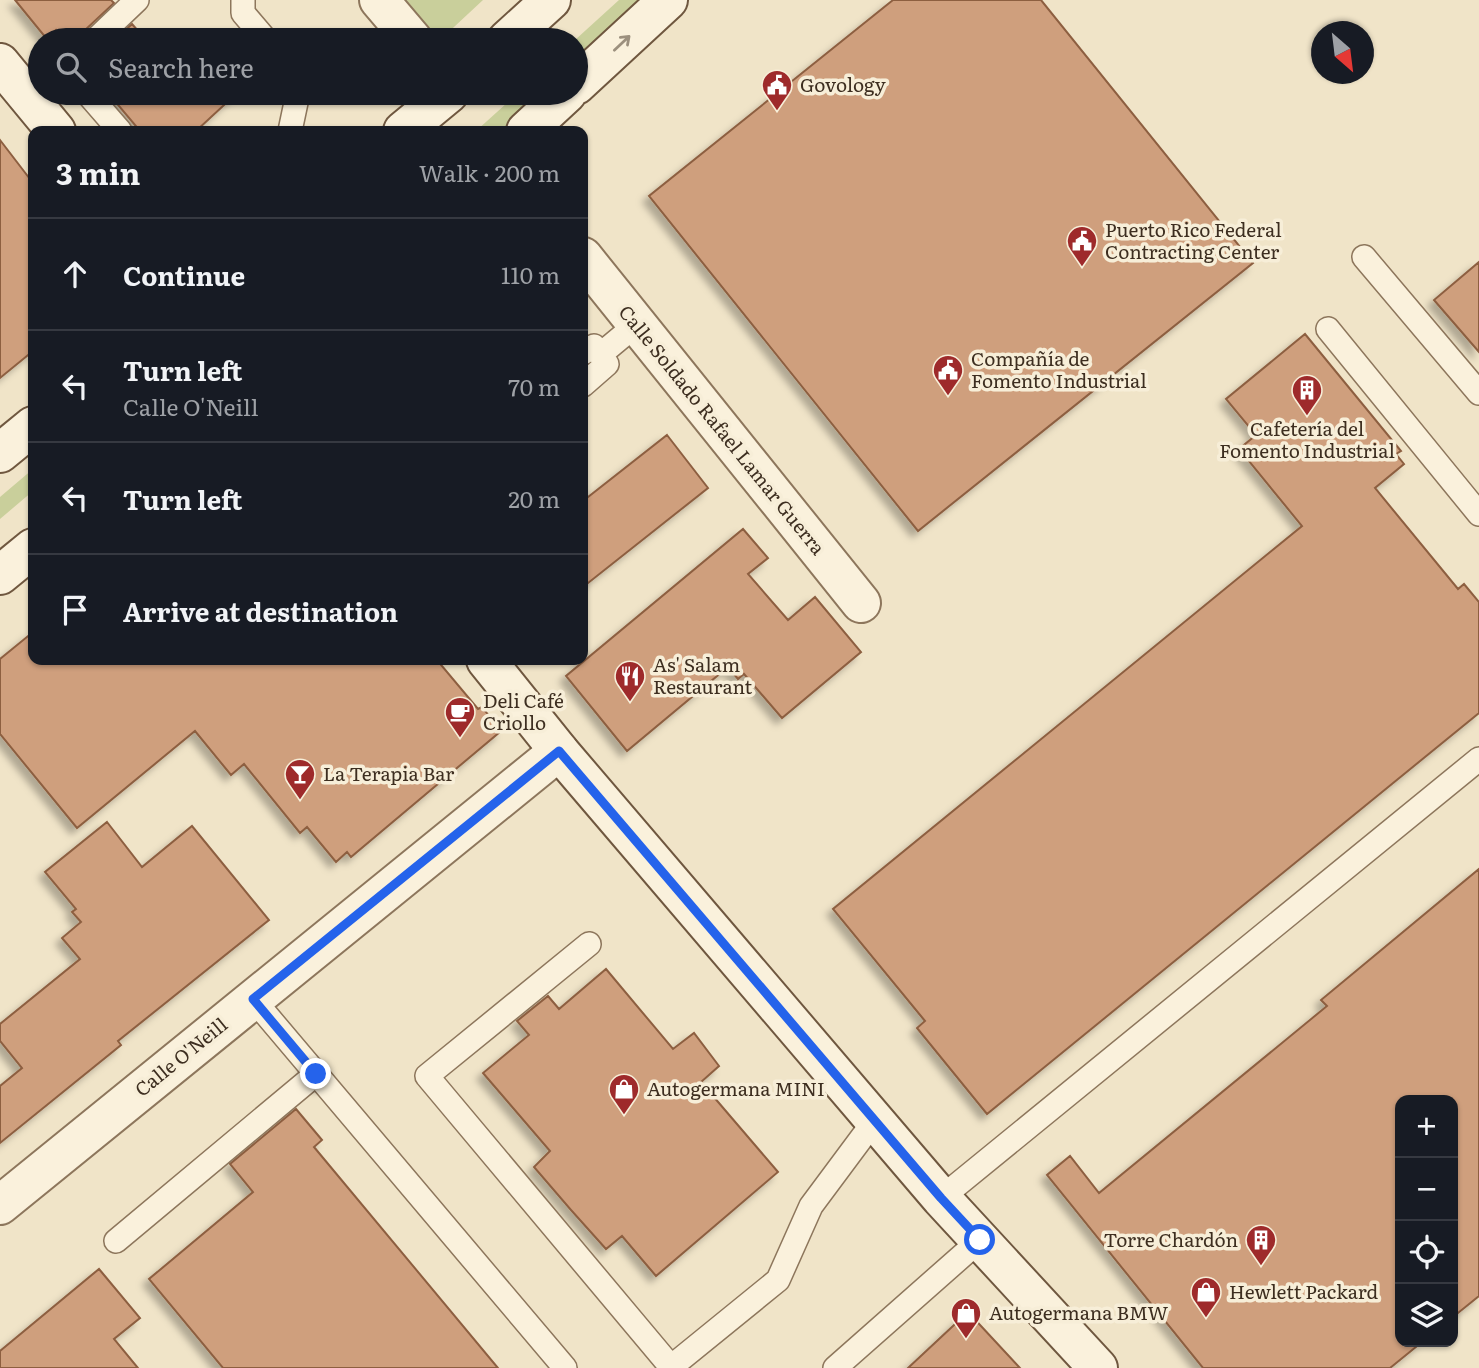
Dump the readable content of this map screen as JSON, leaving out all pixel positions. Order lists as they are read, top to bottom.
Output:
{
  "streets": {
    "street": ["Calle Soldado Rafael Lamar Guerra", "Calle O'Neill"]
  },
  "places": {
    "public building": ["Govology", "Puerto Rico Federal Contracting Center", "Compañía de Fomento Industrial"],
    "building": ["Cafetería del Fomento Industrial", "Torre Chardón"],
    "restaurant": ["As' Salam Restaurant"],
    "cafe": ["Deli Café Criollo"],
    "bar": ["La Terapia Bar"],
    "shop": ["Autogermana MINI", "Hewlett Packard", "Autogermana BMW"]
  },
  "north": "bottom right",
  "page": {
    "search": "Search here",
    "heading": ["3 min", "Walk · 200 m"],
    "list": [
      ["Continue", "110 m"],
      ["Turn left", "Calle O'Neill", "70 m"],
      ["Turn left", "20 m"],
      "Arrive at destination"
    ],
    "map_buttons": ["+", "−"]
  }
}
